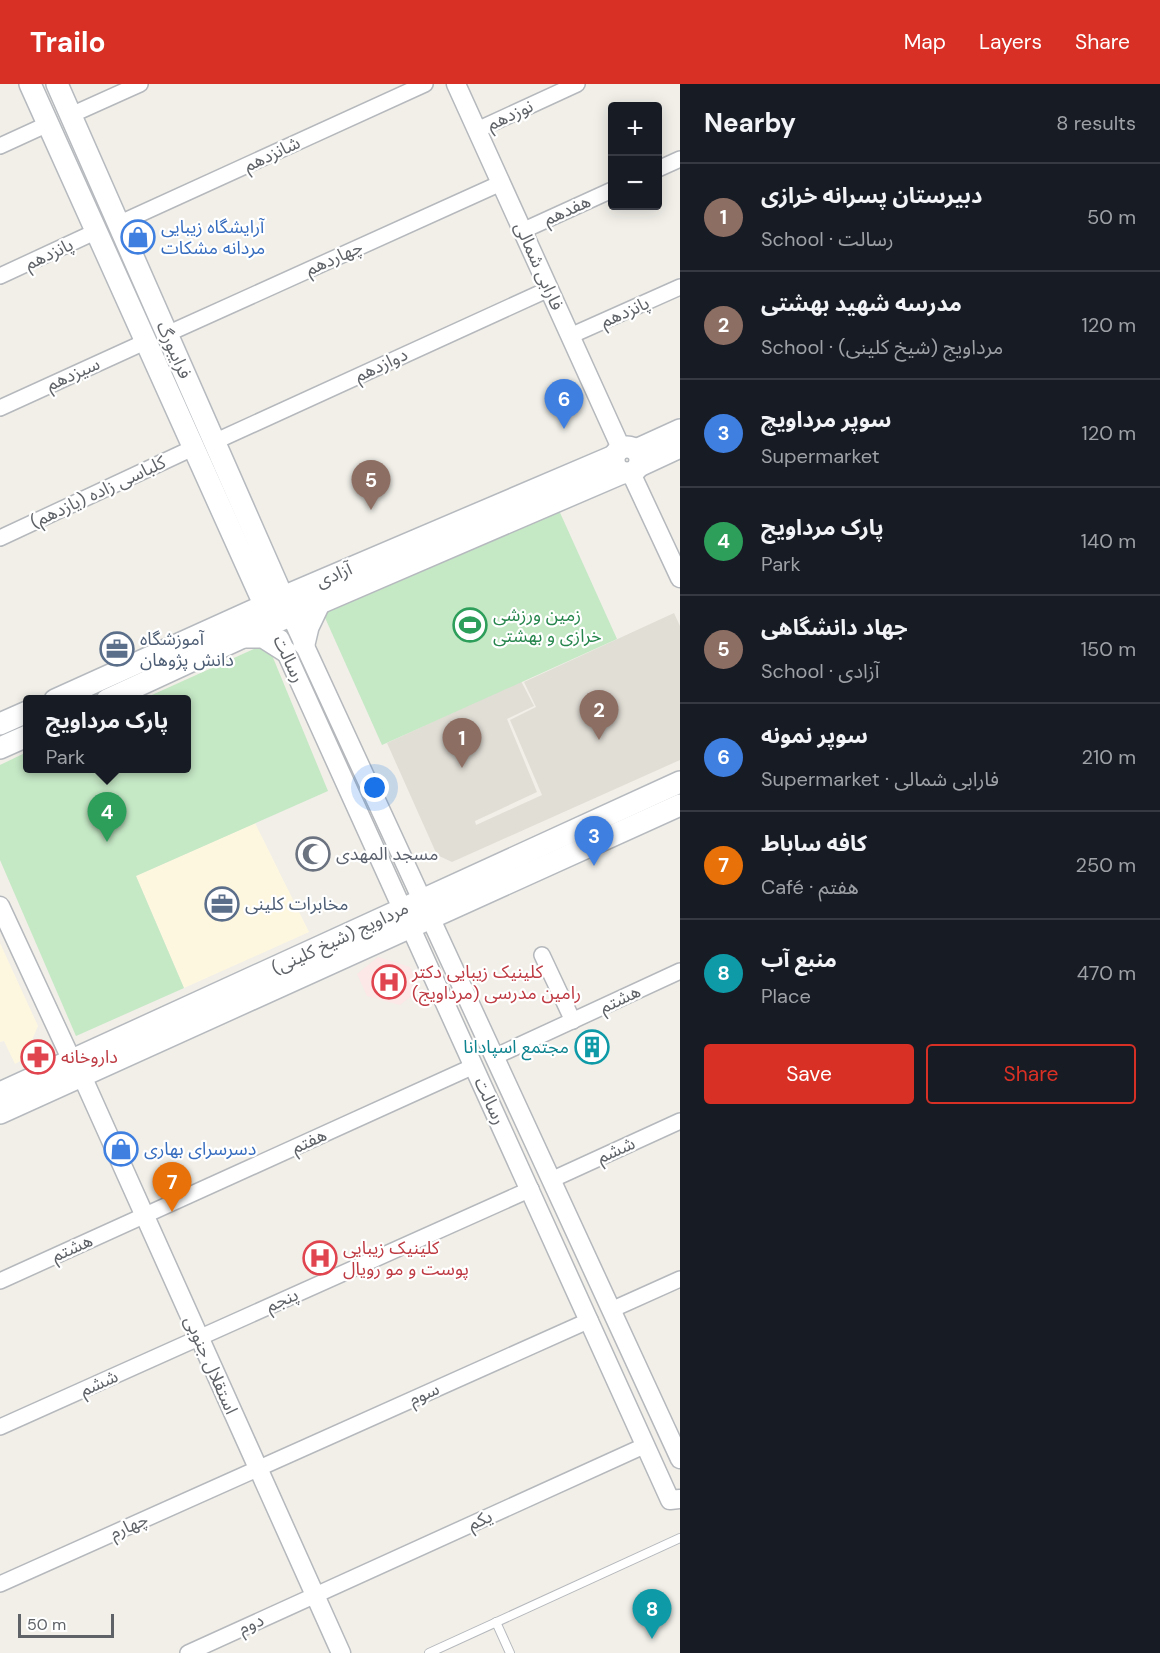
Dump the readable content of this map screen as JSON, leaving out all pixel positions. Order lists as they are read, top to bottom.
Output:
{
  "streets": {
    "main road": ["فرایبورگ", "آزادی", "مرداویج (شیخ کلینی)"],
    "street": [
      "نوزدهم",
      "شانزدهم",
      "هفدهم",
      "پانزدهم",
      "چهاردهم",
      "فارابی شمالی",
      "دوازدهم",
      "سیزدهم",
      "کلباسی زاده (یازدهم)",
      "رسالت",
      "هشتم",
      "هفتم",
      "ششم",
      "پنجم",
      "استقلال جنوبی",
      "سوم",
      "یکم",
      "چهارم",
      "دوم"
    ]
  },
  "crossings": [
    ["نوزدهم", "فارابی شمالی"],
    ["شانزدهم", "فرایبورگ"],
    ["هفدهم", "فارابی شمالی"],
    ["پانزدهم", "فارابی شمالی"],
    ["پانزدهم", "فرایبورگ"],
    ["چهاردهم", "فارابی شمالی"],
    ["چهاردهم", "فرایبورگ"],
    ["چهاردهم", "سیزدهم"],
    ["فارابی شمالی", "دوازدهم"],
    ["فارابی شمالی", "آزادی"],
    ["فرایبورگ", "دوازدهم"],
    ["فرایبورگ", "سیزدهم"],
    ["فرایبورگ", "کلباسی زاده (یازدهم)"],
    ["فرایبورگ", "آزادی"],
    ["فرایبورگ", "رسالت"],
    ["دوازدهم", "کلباسی زاده (یازدهم)"],
    ["آزادی", "رسالت"],
    ["رسالت", "مرداویج (شیخ کلینی)"],
    ["رسالت", "هشتم"],
    ["رسالت", "هفتم"],
    ["رسالت", "ششم"],
    ["رسالت", "پنجم"],
    ["رسالت", "سوم"],
    ["رسالت", "یکم"],
    ["مرداویج (شیخ کلینی)", "استقلال جنوبی"],
    ["هشتم", "هفتم"],
    ["هشتم", "استقلال جنوبی"],
    ["هفتم", "استقلال جنوبی"],
    ["ششم", "پنجم"],
    ["ششم", "استقلال جنوبی"],
    ["پنجم", "استقلال جنوبی"],
    ["استقلال جنوبی", "سوم"],
    ["استقلال جنوبی", "یکم"],
    ["استقلال جنوبی", "چهارم"],
    ["استقلال جنوبی", "دوم"],
    ["سوم", "چهارم"],
    ["یکم", "دوم"]
  ],
  "places": {
    "shop": ["آرایشگاه زیبایی مردانه مشکات", "دسرسرای بهاری"],
    "sports": ["زمین ورزشی خرازی و بهشتی"],
    "office": ["آموزشگاه دانش پژوهان", "مخابرات کلینی"],
    "mosque": ["مسجد المهدی"],
    "hospital": ["کلینیک زیبایی دکتر رامین مدرسی (مرداویج)", "کلینیک زیبایی پوست و مو رویال"],
    "building": ["مجتمع اسپادانا"],
    "pharmacy": ["داروخانه"]
  },
  "scale_bar": "50 m",
  "page": {
    "header": "Trailo",
    "nav": ["Map", "Layers", "Share"],
    "heading": ["Nearby", "8 results"],
    "map_buttons": ["+", "−"],
    "list": [
      {
        "mark": "1",
        "name": "دبیرستان پسرانه خرازی",
        "note": "School · رسالت",
        "value": "50 m"
      },
      {
        "mark": "2",
        "name": "مدرسه شهید بهشتی",
        "note": "School · مرداویج (شیخ کلینی)",
        "value": "120 m"
      },
      {
        "mark": "3",
        "name": "سوپر مرداویچ",
        "note": "Supermarket",
        "value": "120 m"
      },
      {
        "mark": "4",
        "name": "پارک مرداویج",
        "note": "Park",
        "value": "140 m"
      },
      {
        "mark": "5",
        "name": "جهاد دانشگاهی",
        "note": "School · آزادی",
        "value": "150 m"
      },
      {
        "mark": "6",
        "name": "سوپر نمونه",
        "note": "Supermarket · فارابی شمالی",
        "value": "210 m"
      },
      {
        "mark": "7",
        "name": "کافه ساباط",
        "note": "Café · هفتم",
        "value": "250 m"
      },
      {
        "mark": "8",
        "name": "منبع آب",
        "note": "Place",
        "value": "470 m"
      }
    ],
    "pins": [
      "6",
      "5",
      "2",
      "1",
      "4",
      "3",
      "7",
      "8"
    ],
    "popup": ["پارک مرداویج", "Park"],
    "buttons": ["Save", "Share"],
    "scale": "50 m"
  }
}
